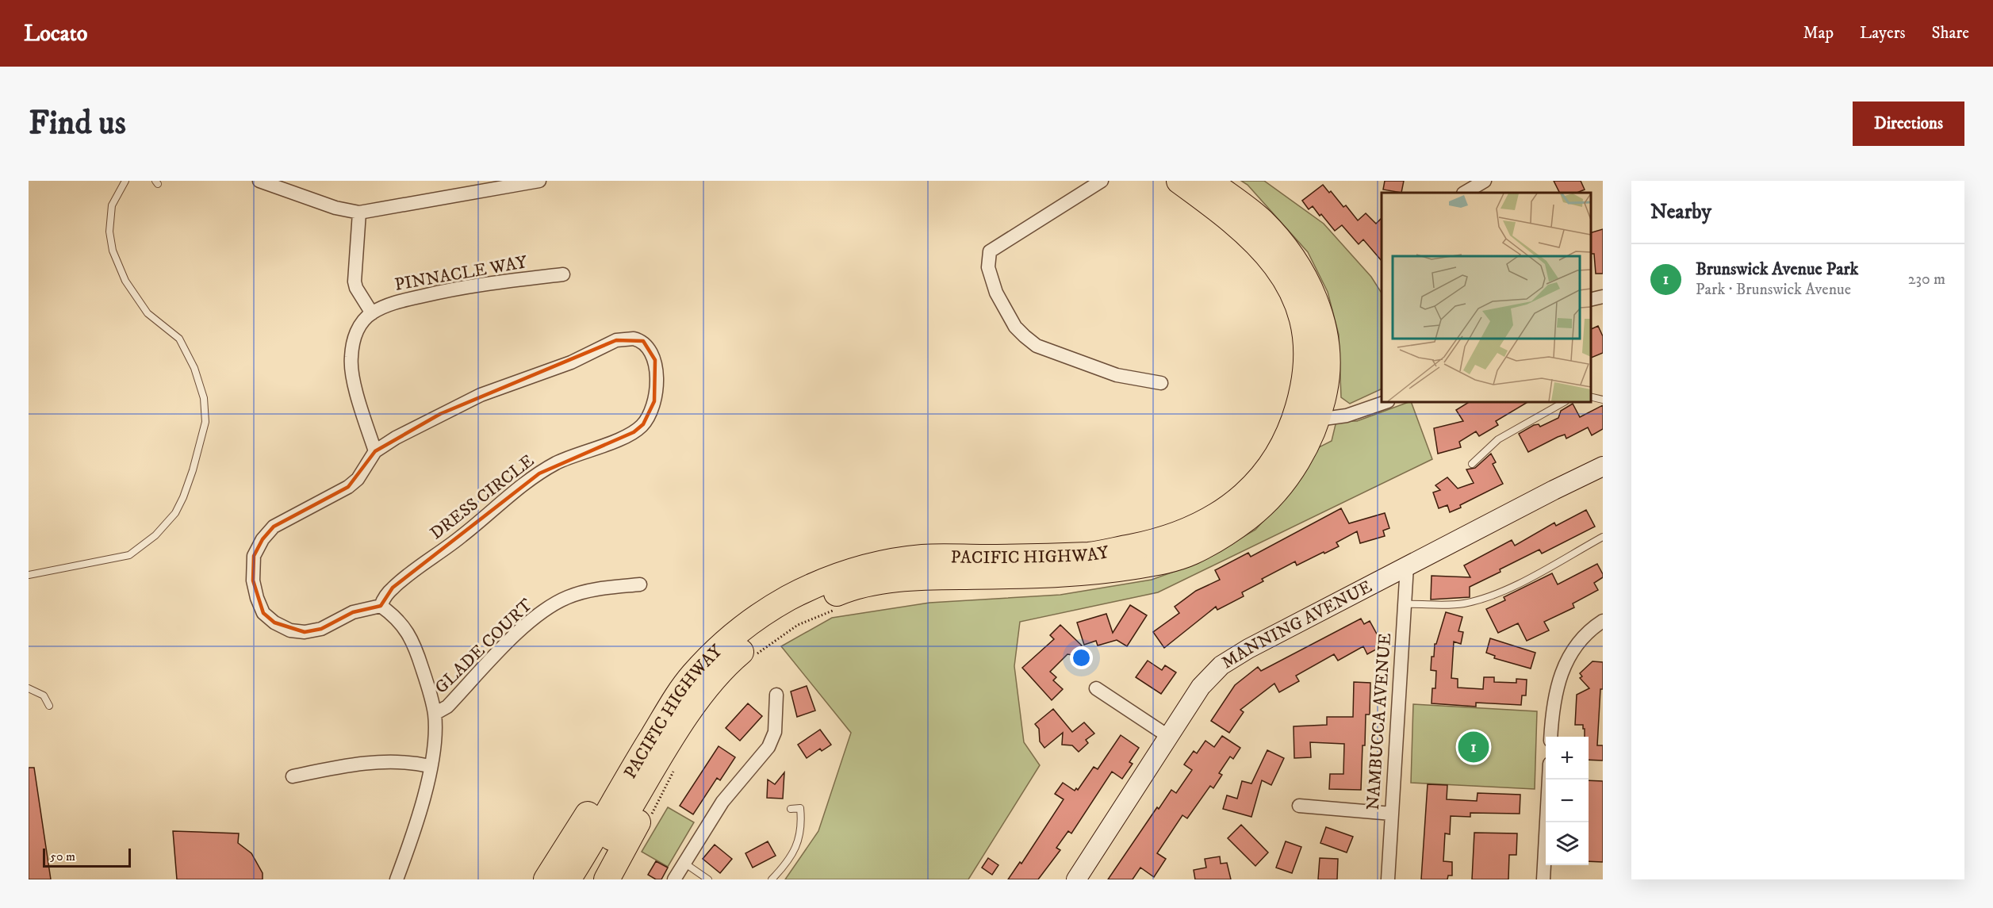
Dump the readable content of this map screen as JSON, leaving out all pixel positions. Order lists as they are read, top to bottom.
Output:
{
  "streets": {
    "highway": ["PACIFIC HIGHWAY"],
    "street": [
      "PINNACLE WAY",
      "DRESS CIRCLE",
      "MANNING AVENUE",
      "GLADE COURT",
      "NAMBUCCA AVENUE"
    ]
  },
  "crossings": [
    ["PINNACLE WAY", "DRESS CIRCLE"],
    ["MANNING AVENUE", "NAMBUCCA AVENUE"]
  ],
  "scale_bar": "50 m",
  "page": {
    "header": "Locato",
    "nav": ["Map", "Layers", "Share"],
    "buttons": "Directions",
    "title": "Find us",
    "heading": "Nearby",
    "list": [
      {
        "mark": "1",
        "name": "Brunswick Avenue Park",
        "note": "Park · Brunswick Avenue",
        "value": "230 m"
      }
    ],
    "pins": "1",
    "map_buttons": ["+", "−"],
    "scale": "50 m"
  }
}
